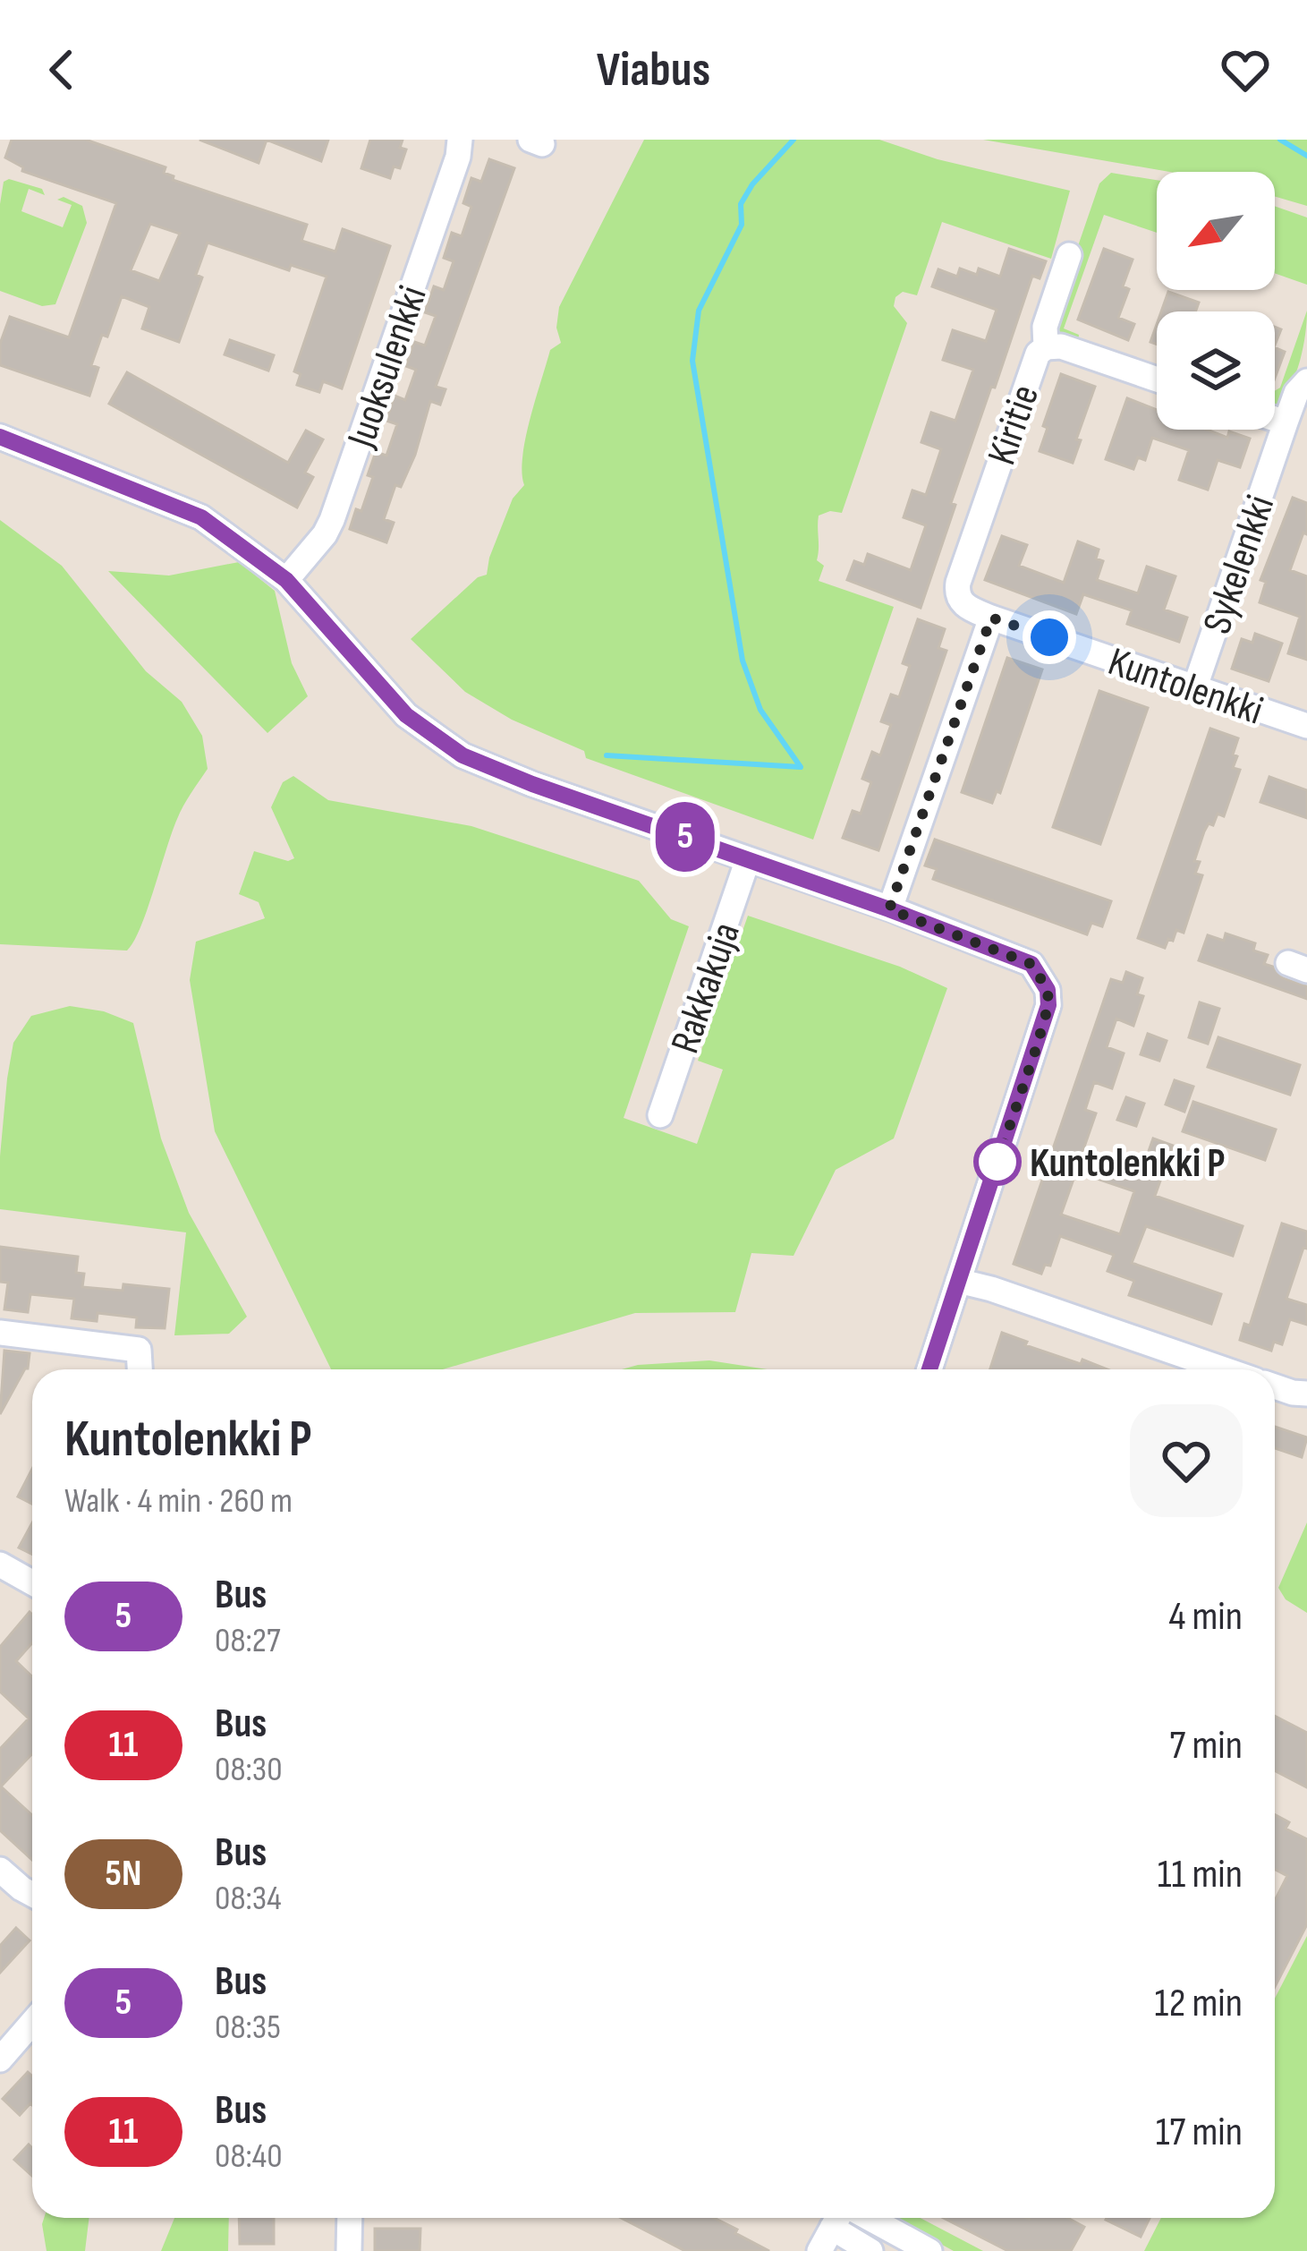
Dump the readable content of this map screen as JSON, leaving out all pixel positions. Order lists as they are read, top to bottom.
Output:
{
  "streets": {
    "street": [
      "Juoksulenkki",
      "Kiritie",
      "Sykelenkki",
      "Kuntolenkki",
      "Rakkakuja"
    ]
  },
  "crossings": [
    ["Kiritie", "Kuntolenkki"],
    ["Sykelenkki", "Kuntolenkki"]
  ],
  "places": ["Kuntolenkki P"],
  "lines": ["bus line 5"],
  "north": "bottom left",
  "page": {
    "header": "Viabus",
    "on_map": "5",
    "heading": ["Kuntolenkki P", "Walk · 4 min · 260 m"],
    "list": [
      {
        "mark": "5",
        "name": "Bus",
        "note": "08:27",
        "value": "4 min"
      },
      {
        "mark": "11",
        "name": "Bus",
        "note": "08:30",
        "value": "7 min"
      },
      {
        "mark": "5N",
        "name": "Bus",
        "note": "08:34",
        "value": "11 min"
      },
      {
        "mark": "5",
        "name": "Bus",
        "note": "08:35",
        "value": "12 min"
      },
      {
        "mark": "11",
        "name": "Bus",
        "note": "08:40",
        "value": "17 min"
      }
    ]
  }
}
